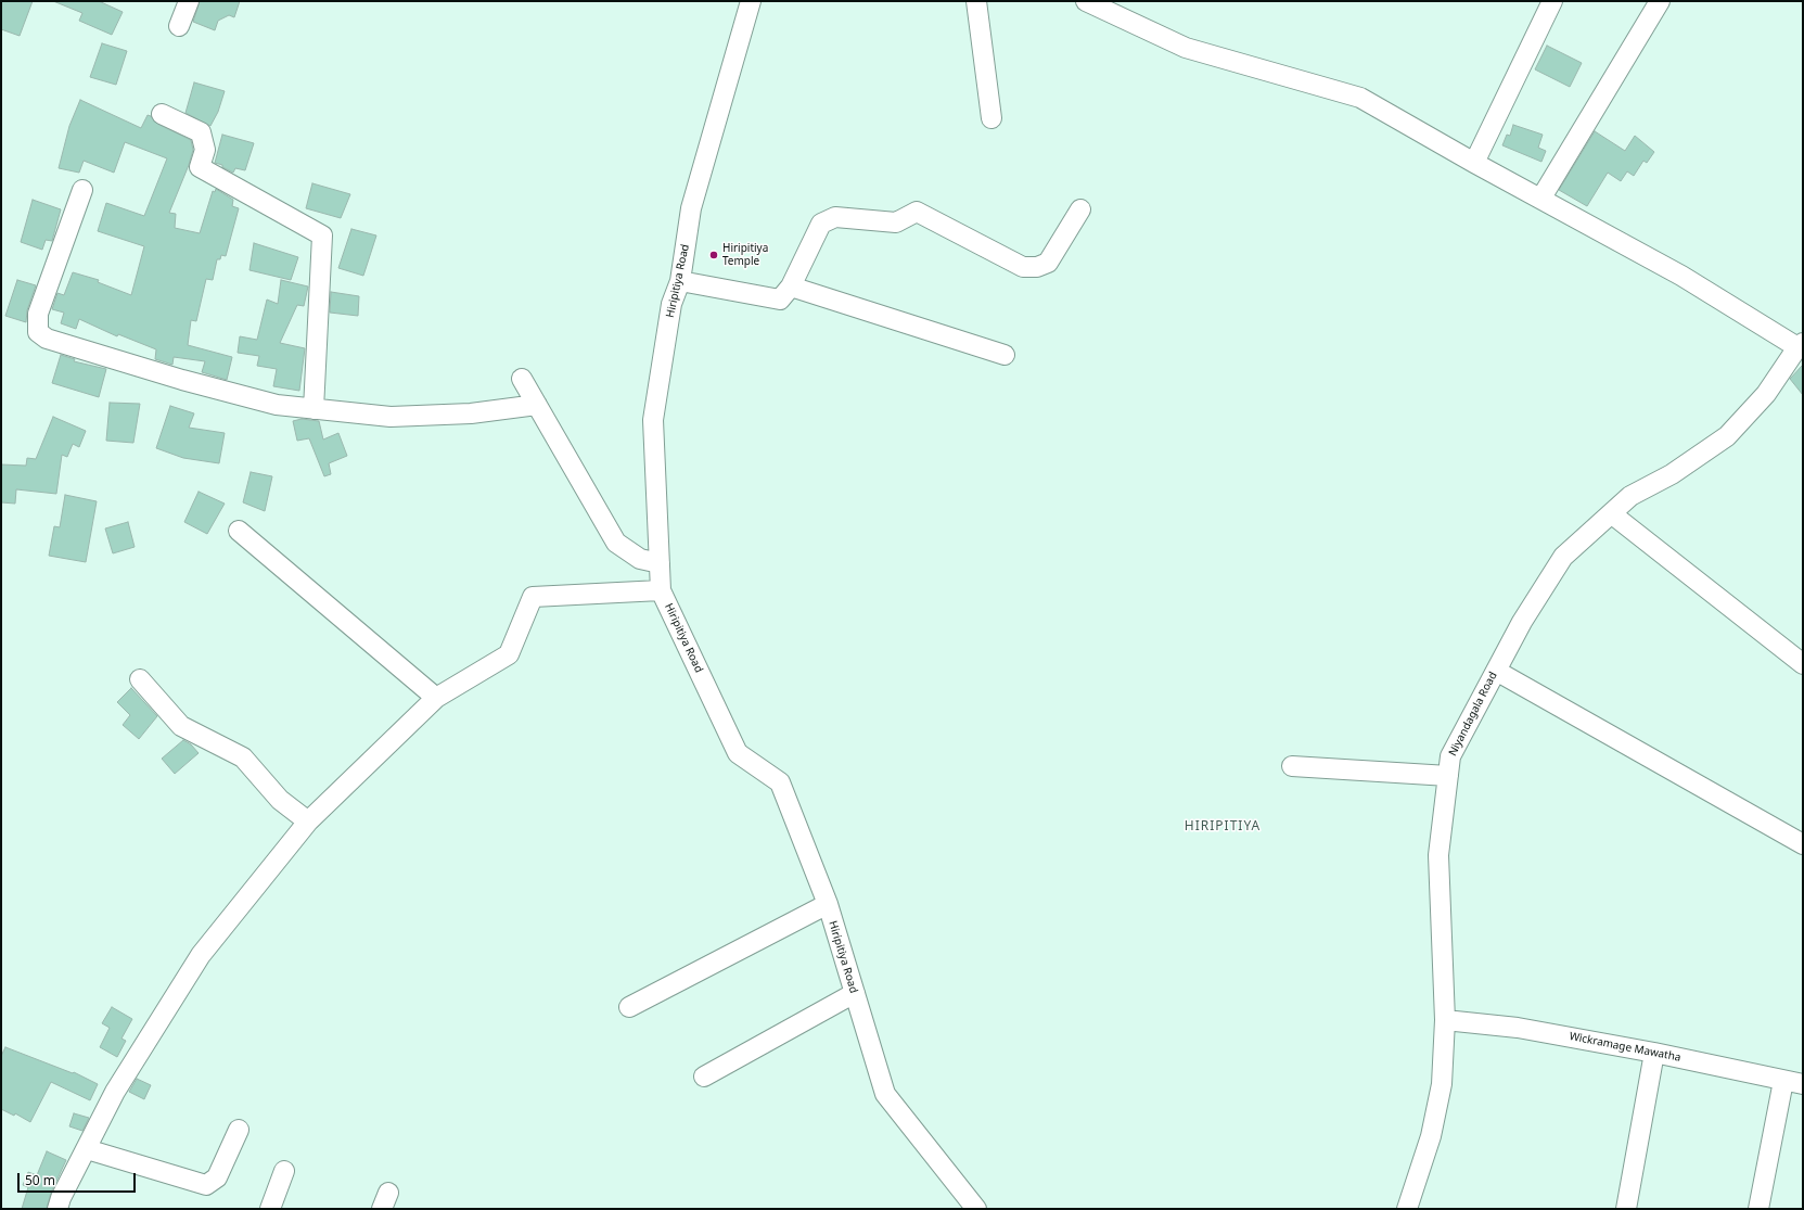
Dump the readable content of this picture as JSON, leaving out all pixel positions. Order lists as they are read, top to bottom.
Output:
{
  "streets": {
    "street": ["Hiripitiya Road", "Niyandagala Road", "Wickramage Mawatha"]
  },
  "crossings": [
    ["Niyandagala Road", "Wickramage Mawatha"]
  ],
  "districts": ["HIRIPITIYA"],
  "places": ["Hiripitiya Temple"],
  "scale_bar": "50 m"
}
